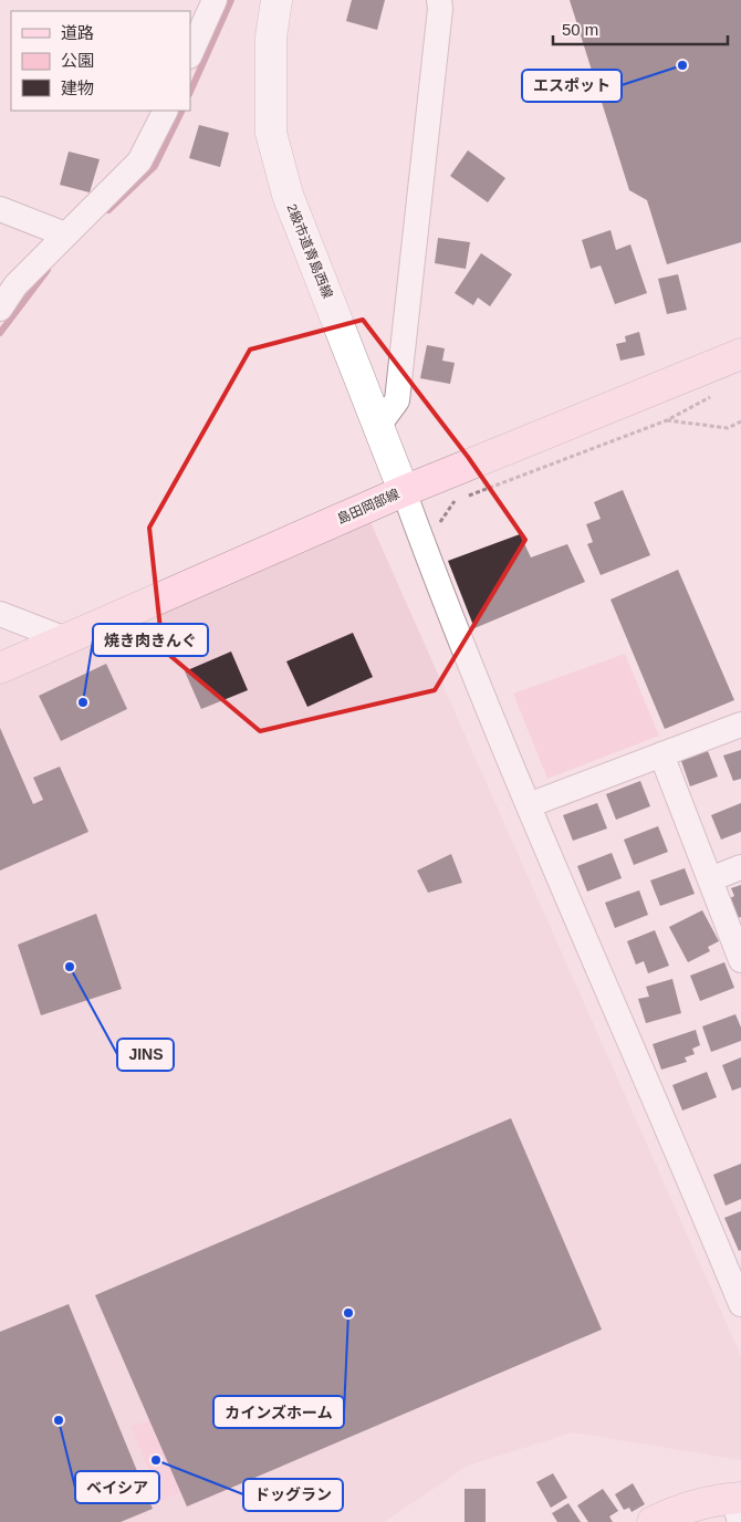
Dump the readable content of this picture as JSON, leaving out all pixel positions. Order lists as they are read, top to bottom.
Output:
{
  "streets": {
    "main road": ["島田岡部線"],
    "street": ["2級市道青島西線"]
  },
  "crossings": [
    ["2級市道青島西線", "島田岡部線"]
  ],
  "places": [
    "エスポット",
    "焼き肉きんぐ",
    "JINS",
    "カインズホーム",
    "ベイシア",
    "ドッグラン"
  ],
  "legend": ["道路", "公園", "建物"],
  "scale_bar": "50 m"
}
